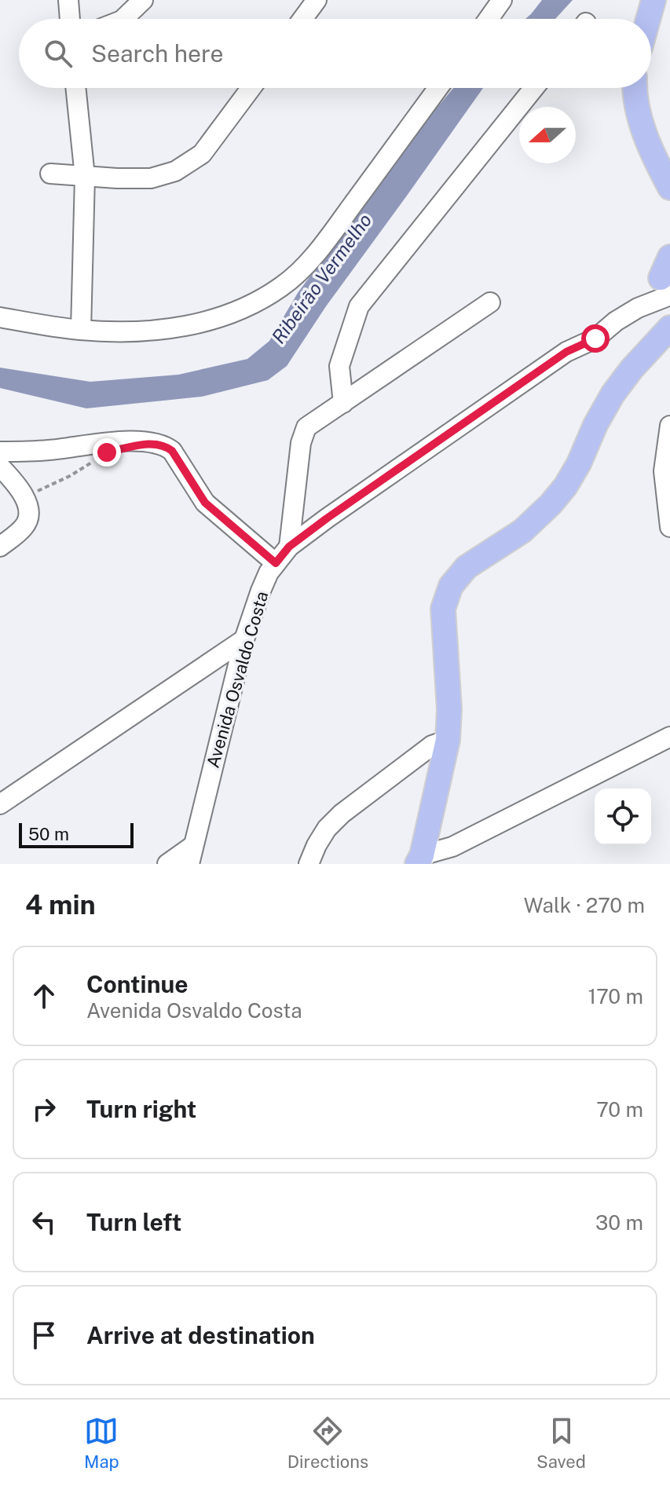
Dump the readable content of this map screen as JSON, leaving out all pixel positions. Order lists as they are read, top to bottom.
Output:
{
  "streets": {
    "street": ["Avenida Osvaldo Costa"]
  },
  "water": ["Ribeirão Vermelho"],
  "scale_bar": "50 m",
  "north": "left",
  "page": {
    "search": "Search here",
    "scale": "50 m",
    "heading": ["4 min", "Walk · 270 m"],
    "list": [
      ["Continue", "Avenida Osvaldo Costa", "170 m"],
      ["Turn right", "70 m"],
      ["Turn left", "30 m"],
      "Arrive at destination"
    ],
    "nav": ["Map", "Directions", "Saved"]
  }
}
